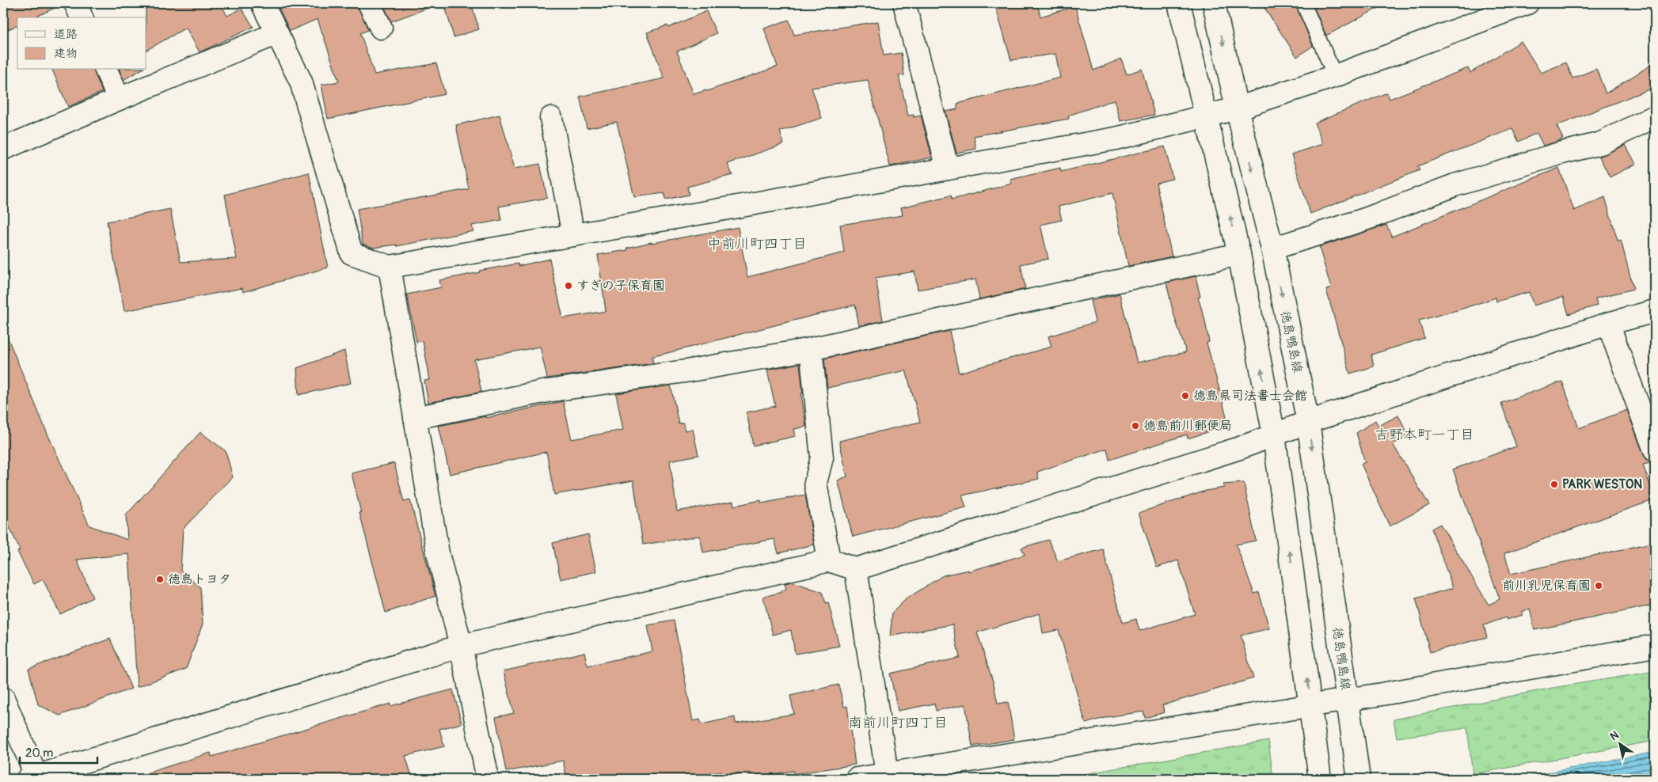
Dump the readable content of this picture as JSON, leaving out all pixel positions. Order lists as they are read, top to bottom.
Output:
{
  "streets": {
    "street": ["徳島鴨島線"]
  },
  "districts": ["中前川町四丁目", "吉野本町一丁目", "南前川町四丁目"],
  "places": [
    "すぎの子保育園",
    "徳島県司法書士会館",
    "徳島前川郵便局",
    "PARK WESTON",
    "徳島トヨタ",
    "前川乳児保育園"
  ],
  "legend": ["道路", "建物"],
  "scale_bar": "20 m",
  "north": "top left"
}
